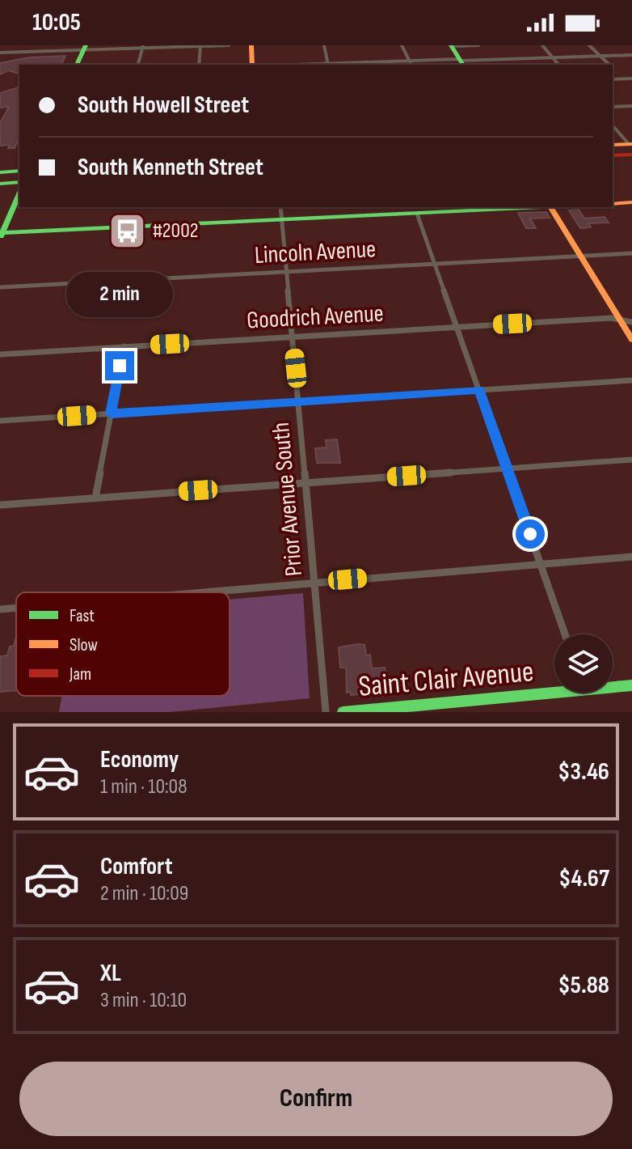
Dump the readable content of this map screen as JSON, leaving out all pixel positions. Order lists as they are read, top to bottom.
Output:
{
  "streets": {
    "street": [
      "Lincoln Avenue",
      "Goodrich Avenue",
      "Prior Avenue South",
      "Saint Clair Avenue"
    ]
  },
  "crossings": [
    ["Lincoln Avenue", "Prior Avenue South"],
    ["Goodrich Avenue", "Prior Avenue South"]
  ],
  "places": {
    "bus stop": ["#2002"]
  },
  "legend": ["Fast", "Slow", "Jam"],
  "page": {
    "status": "10:05",
    "banner": ["South Howell Street", "South Kenneth Street"],
    "bubble": "2 min",
    "list": [
      {
        "name": "Economy",
        "note": "1 min · 10:08",
        "value": "$3.46"
      },
      {
        "name": "Comfort",
        "note": "2 min · 10:09",
        "value": "$4.67"
      },
      {
        "name": "XL",
        "note": "3 min · 10:10",
        "value": "$5.88"
      }
    ],
    "buttons": "Confirm"
  }
}
